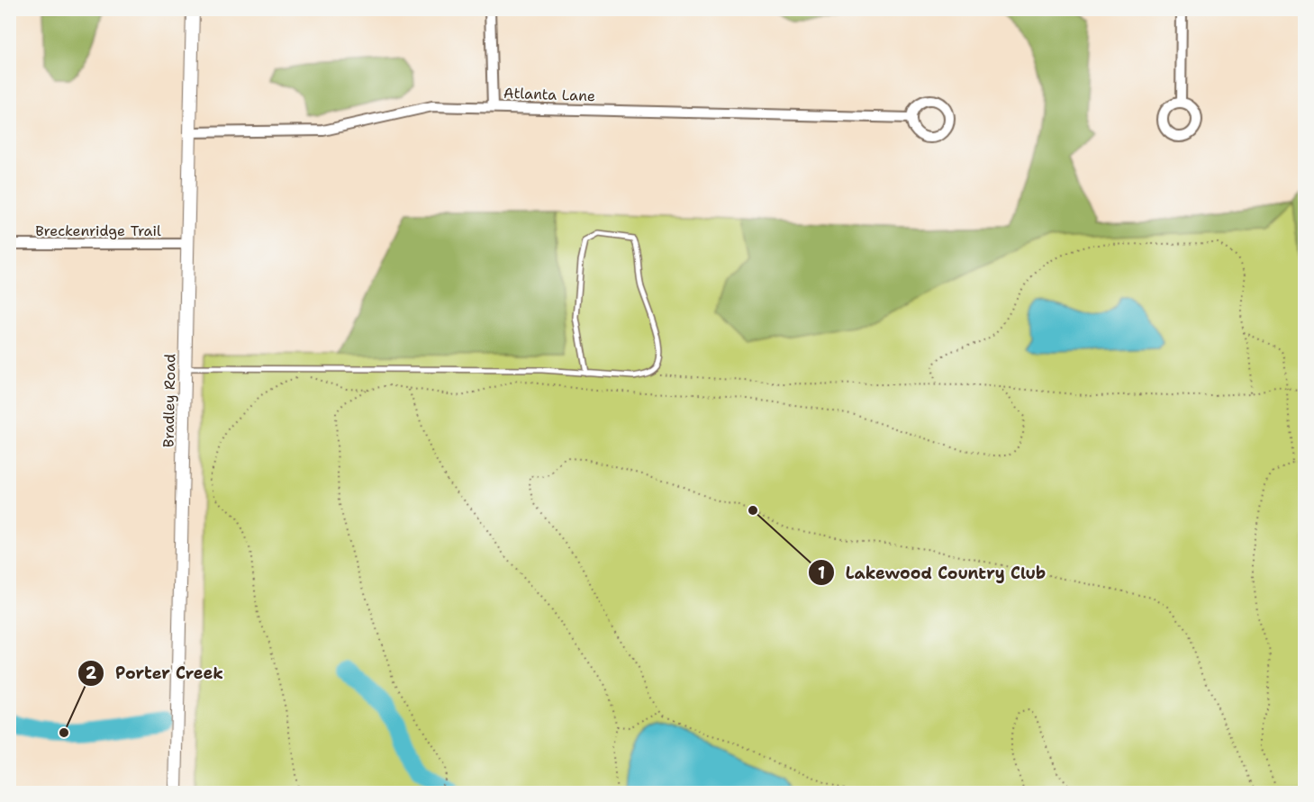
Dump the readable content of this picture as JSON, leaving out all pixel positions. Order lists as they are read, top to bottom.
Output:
{
  "streets": {
    "street": ["Atlanta Lane", "Breckenridge Trail", "Bradley Road"]
  },
  "crossings": [
    ["Atlanta Lane", "Bradley Road"],
    ["Breckenridge Trail", "Bradley Road"]
  ],
  "places": ["Lakewood Country Club", "Porter Creek"]
}
